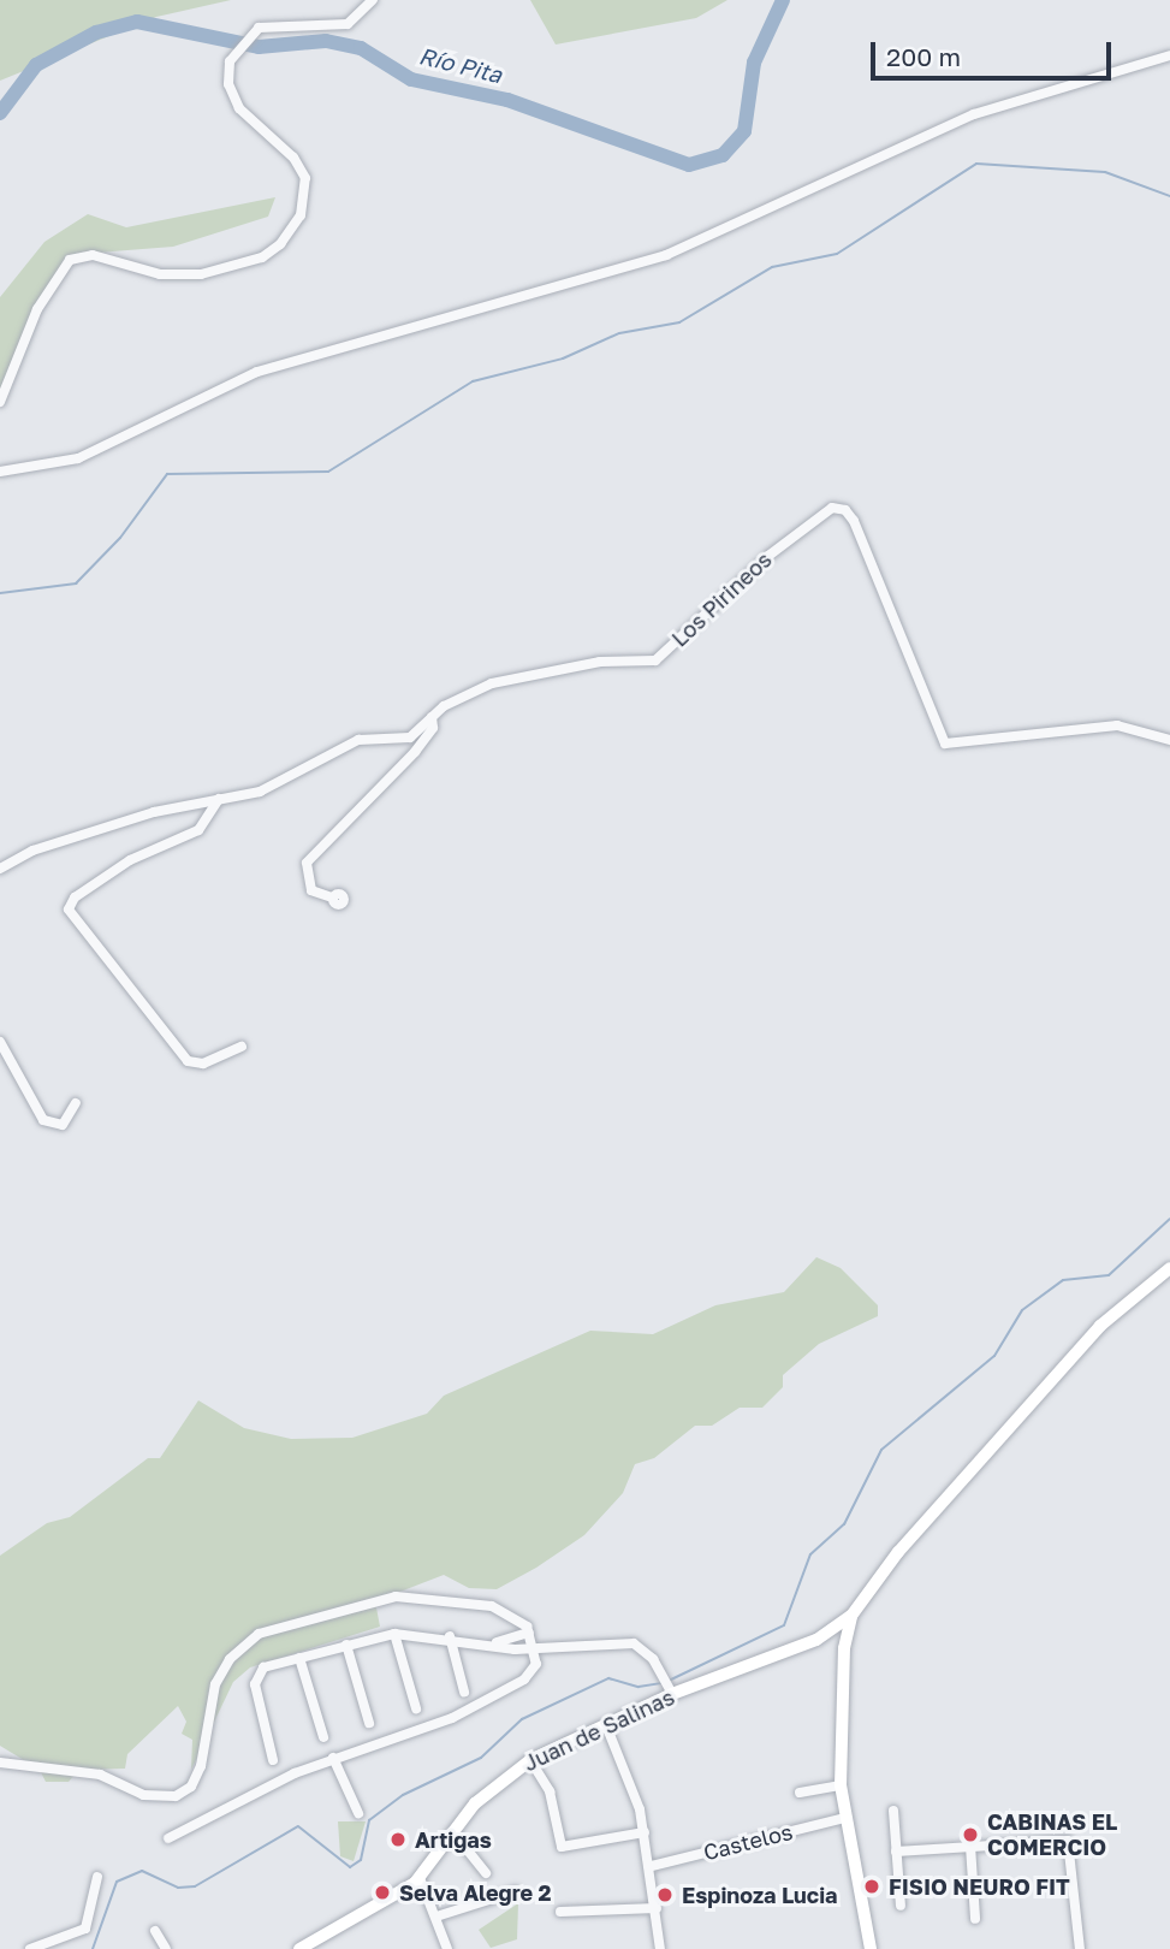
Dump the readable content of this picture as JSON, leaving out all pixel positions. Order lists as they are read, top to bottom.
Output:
{
  "streets": {
    "street": ["Los Pirineos", "Juan de Salinas", "Castelos"]
  },
  "crossings": [
    ["Juan de Salinas", "Castelos"]
  ],
  "water": ["Río Pita"],
  "places": [
    "CABINAS EL COMERCIO",
    "Artigas",
    "FISIO NEURO FIT",
    "Selva Alegre 2",
    "Espinoza Lucia"
  ],
  "scale_bar": "200 m"
}
